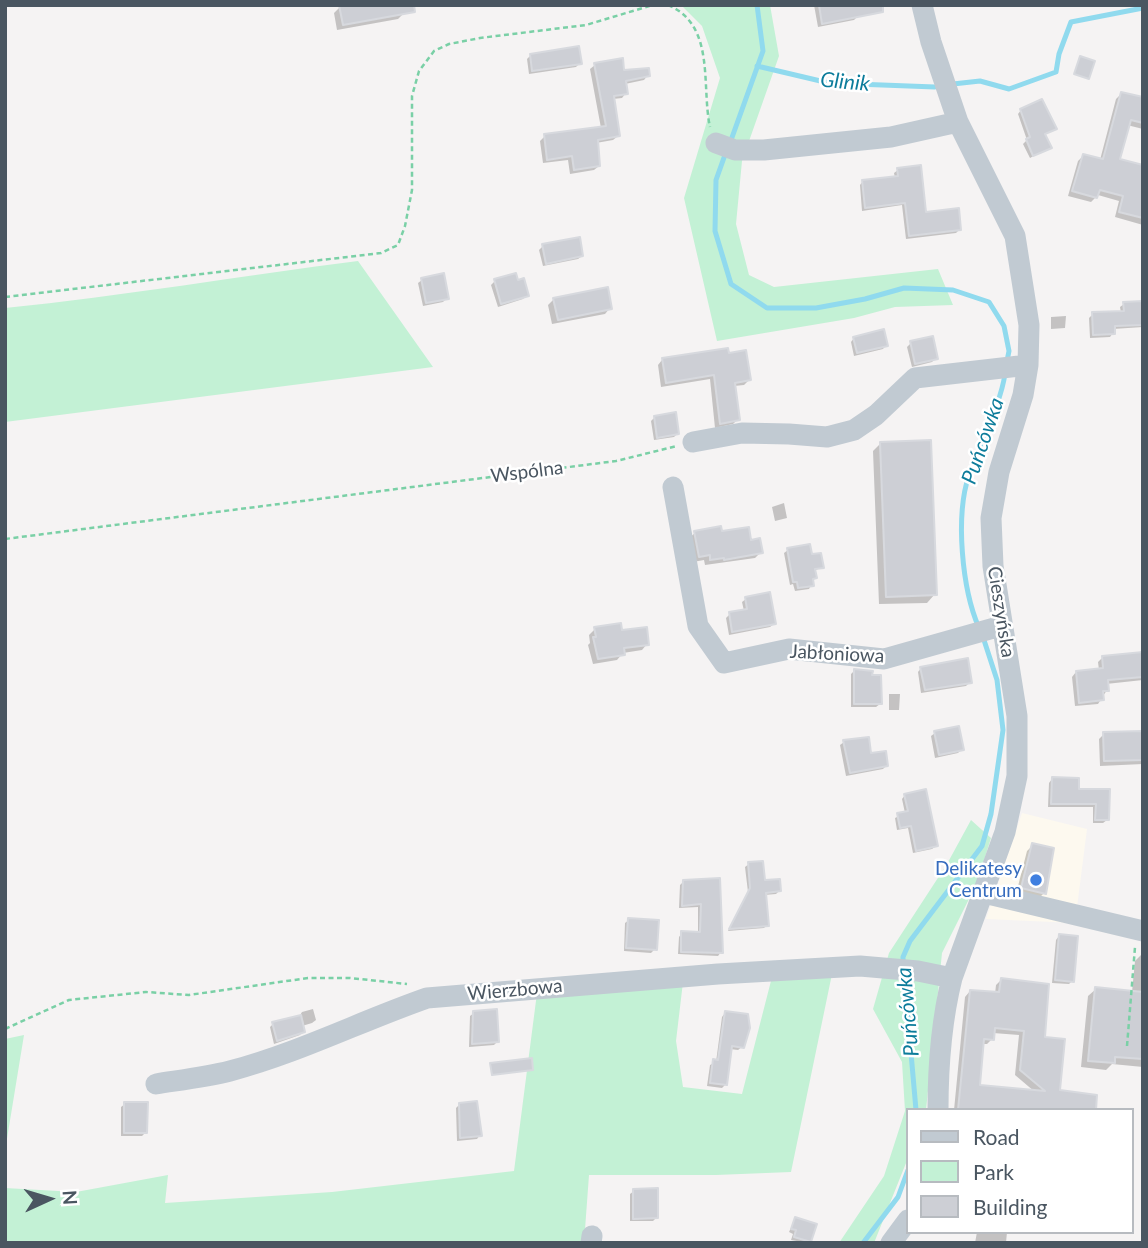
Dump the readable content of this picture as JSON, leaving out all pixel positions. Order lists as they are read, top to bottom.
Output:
{
  "streets": {
    "street": ["Cieszyńska", "Jabłoniowa", "Wierzbowa"],
    "path": ["Wspólna"]
  },
  "crossings": [
    ["Cieszyńska", "Jabłoniowa"],
    ["Cieszyńska", "Wierzbowa"]
  ],
  "water": ["Glinik", "Puńcówka"],
  "places": ["Delikatesy Centrum"],
  "legend": ["Road", "Park", "Building"],
  "north": "right"
}
